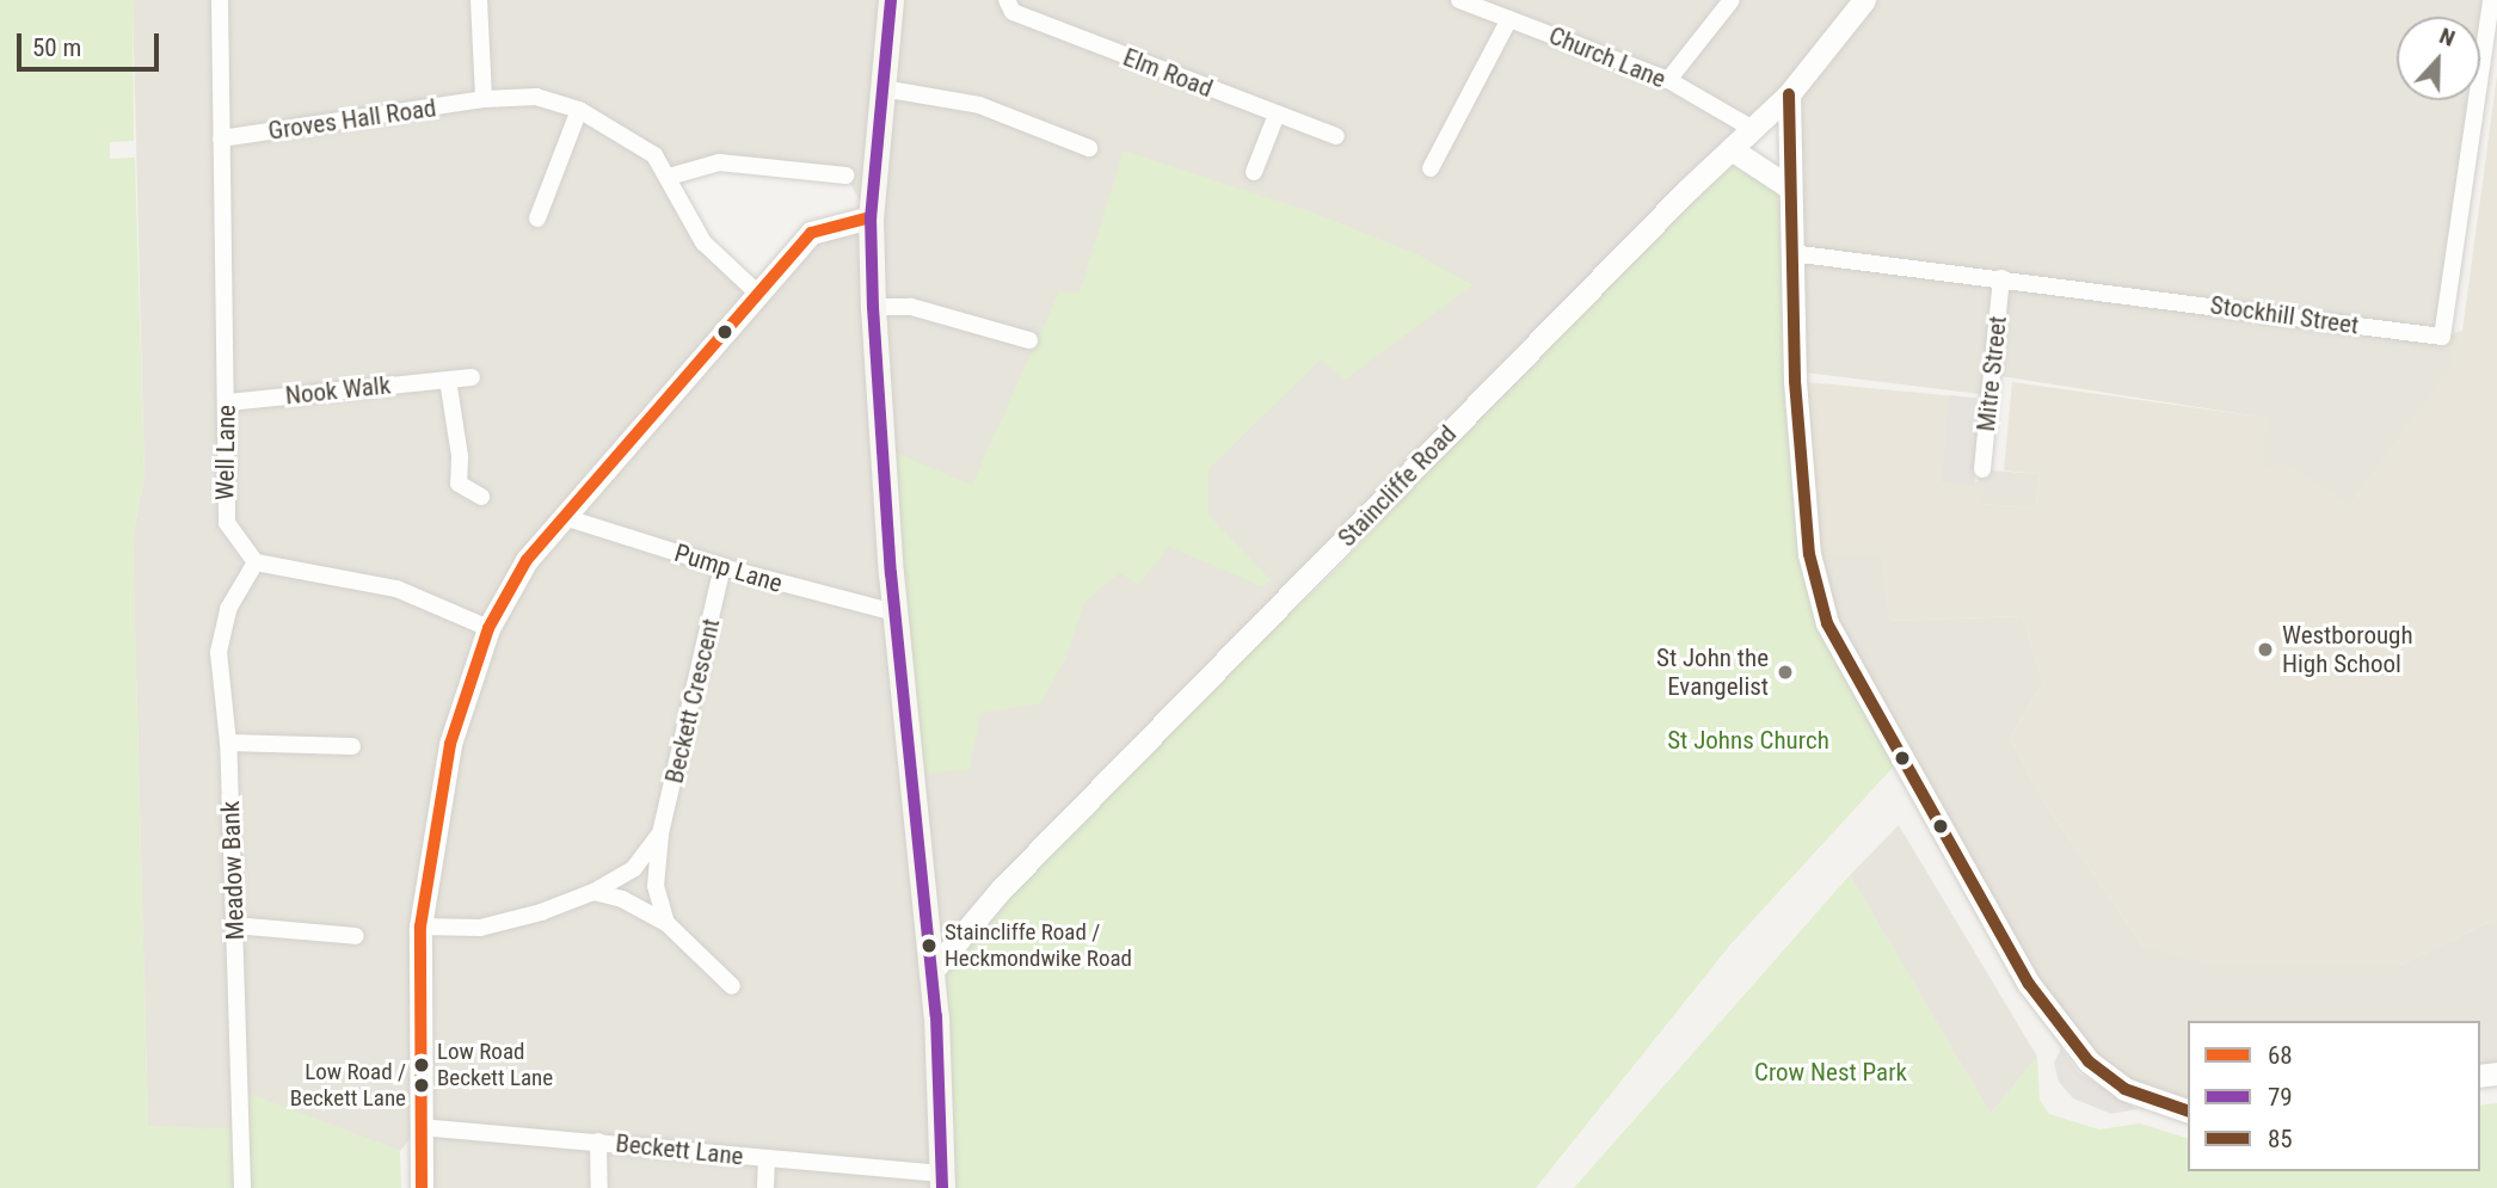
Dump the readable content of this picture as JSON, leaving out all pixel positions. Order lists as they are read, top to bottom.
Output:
{
  "streets": {
    "street": [
      "Church Lane",
      "Elm Road",
      "Groves Hall Road",
      "Stockhill Street",
      "Mitre Street",
      "Nook Walk",
      "Well Lane",
      "Staincliffe Road",
      "Pump Lane",
      "Beckett Crescent",
      "Meadow Bank",
      "Beckett Lane"
    ]
  },
  "crossings": [
    ["Church Lane", "Staincliffe Road"],
    ["Groves Hall Road", "Well Lane"],
    ["Stockhill Street", "Mitre Street"],
    ["Nook Walk", "Well Lane"],
    ["Well Lane", "Meadow Bank"],
    ["Pump Lane", "Beckett Crescent"]
  ],
  "parks": ["St Johns Church", "Crow Nest Park"],
  "places": [
    "Westborough High School",
    "St John the Evangelist",
    "Staincliffe Road / Heckmondwike Road",
    "Low Road Beckett Lane",
    "Low Road / Beckett Lane"
  ],
  "lines": ["transit line 79", "transit line 85", "transit line 68"],
  "legend": ["68", "79", "85"],
  "scale_bar": "50 m",
  "north": "top"
}
